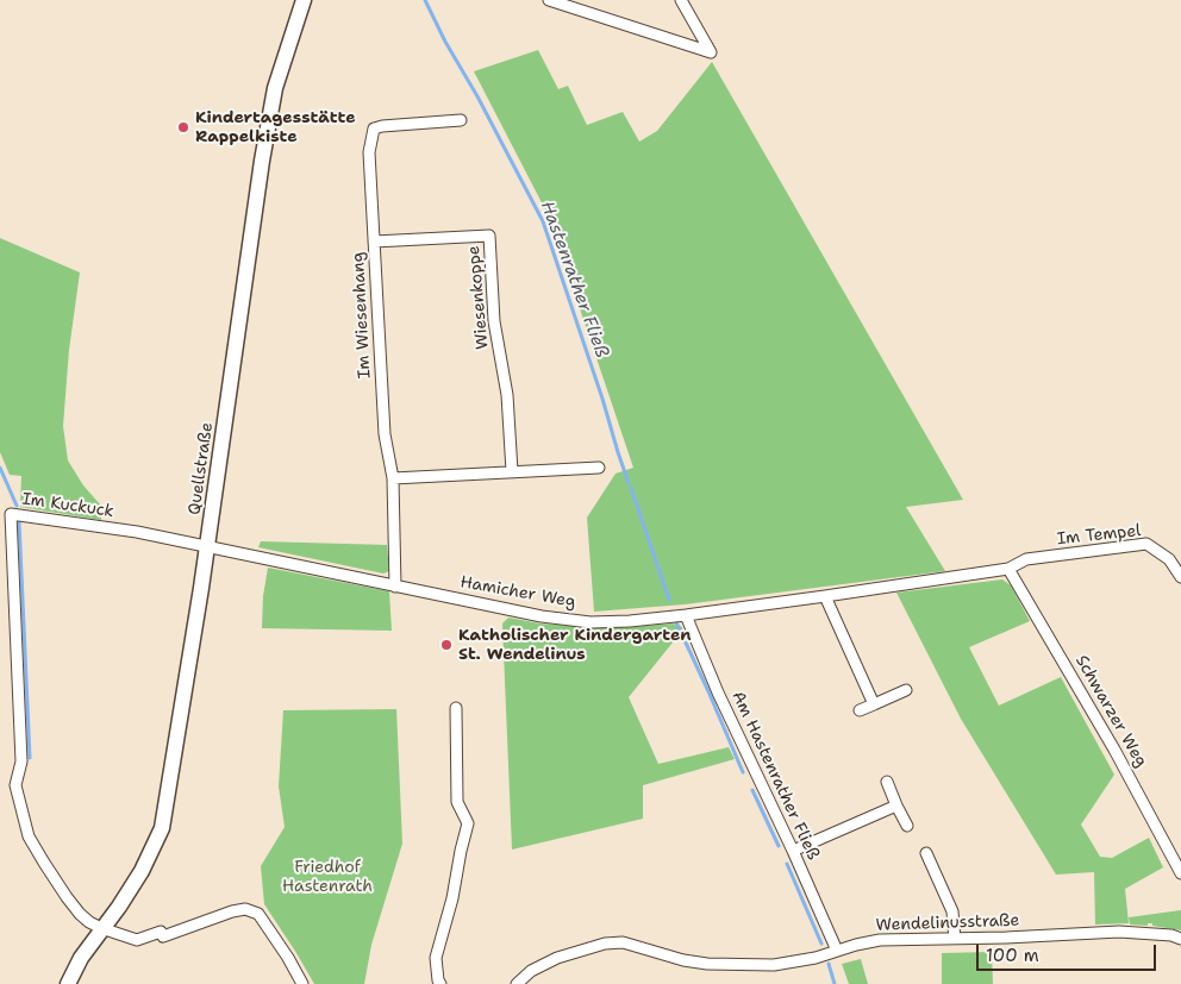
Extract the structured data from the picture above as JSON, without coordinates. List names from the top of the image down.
{
  "streets": {
    "main road": ["Quellstraße"],
    "street": [
      "Wiesenkoppe",
      "Im Wiesenhang",
      "Im Kuckuck",
      "Im Tempel",
      "Hamicher Weg",
      "Schwarzer Weg",
      "Am Hastenrather Fließ",
      "Wendelinusstraße"
    ]
  },
  "crossings": [
    ["Wiesenkoppe", "Im Wiesenhang"],
    ["Im Wiesenhang", "Hamicher Weg"],
    ["Quellstraße", "Im Kuckuck"],
    ["Quellstraße", "Hamicher Weg"],
    ["Im Kuckuck", "Hamicher Weg"],
    ["Im Tempel", "Hamicher Weg"],
    ["Im Tempel", "Schwarzer Weg"],
    ["Hamicher Weg", "Schwarzer Weg"],
    ["Hamicher Weg", "Am Hastenrather Fließ"],
    ["Am Hastenrather Fließ", "Wendelinusstraße"]
  ],
  "water": ["Hastenrather Fließ"],
  "parks": ["Friedhof Hastenrath"],
  "places": ["Kindertagesstätte Rappelkiste", "Katholischer Kindergarten St. Wendelinus"],
  "scale_bar": "100 m"
}
